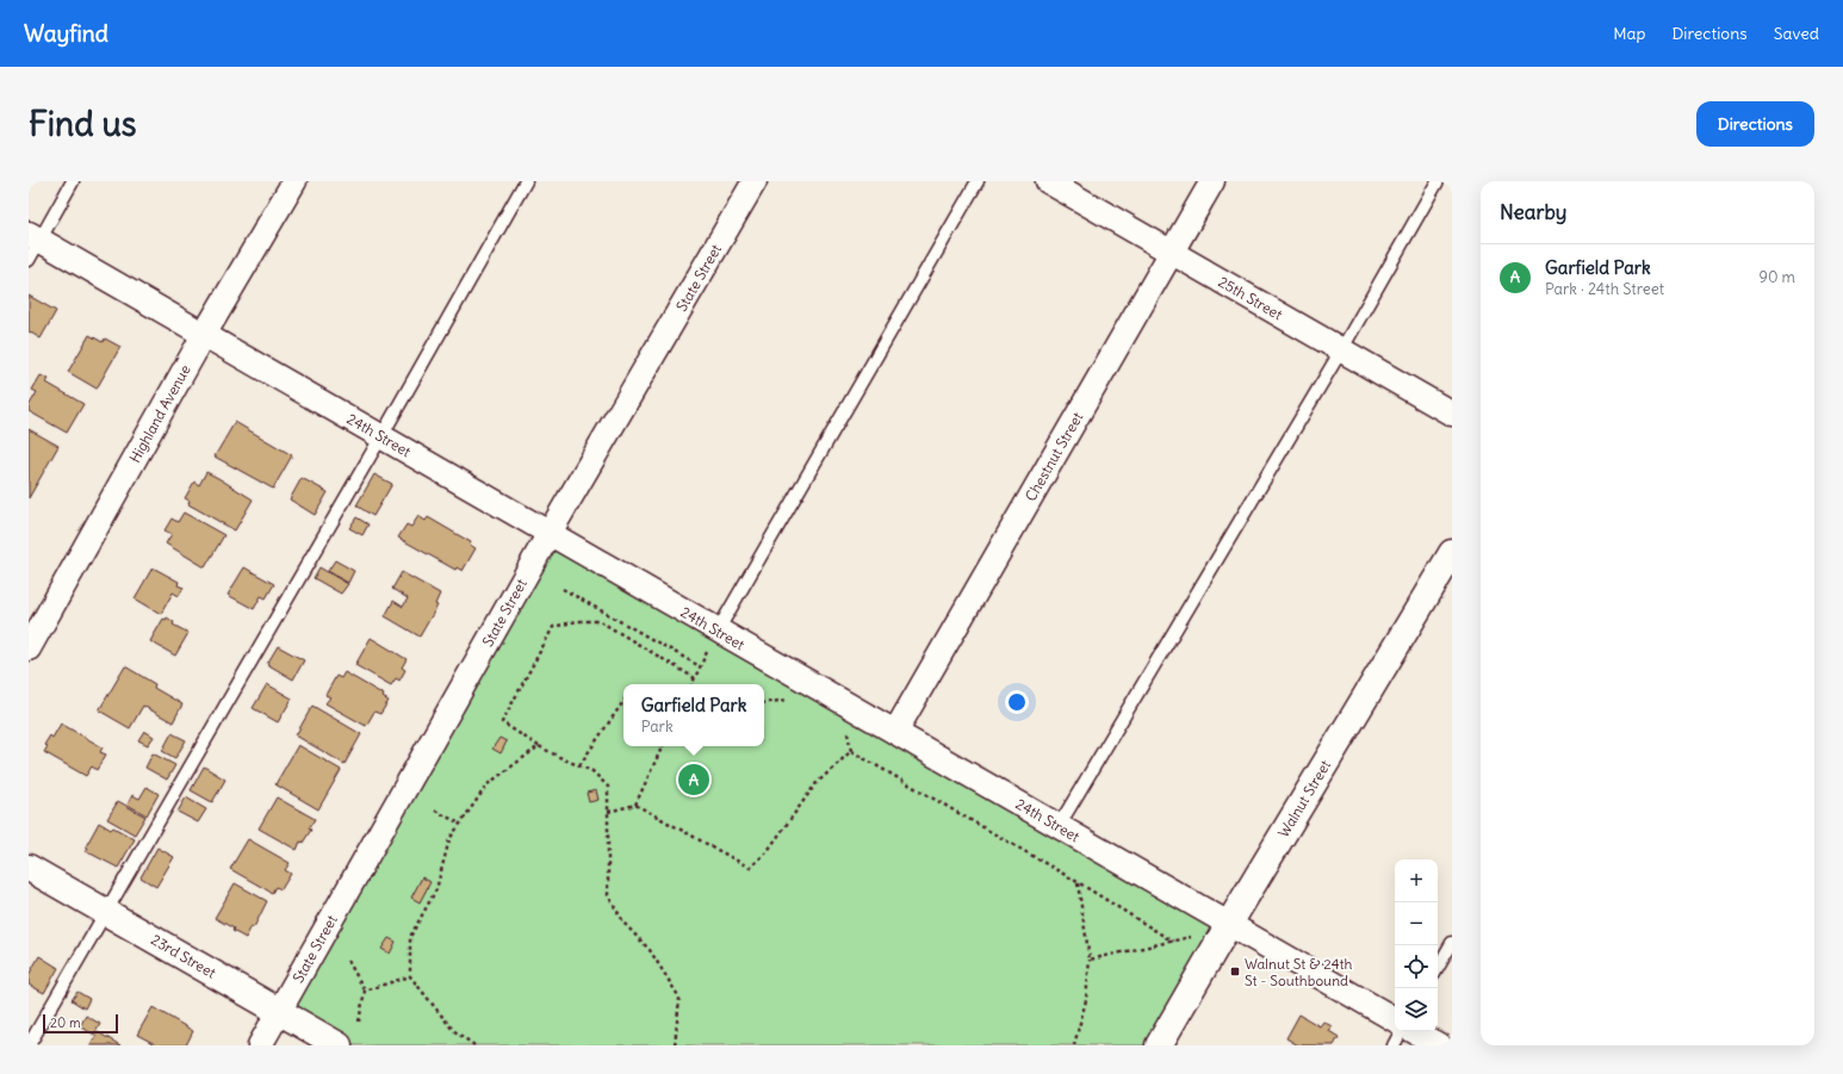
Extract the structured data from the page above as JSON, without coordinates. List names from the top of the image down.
{
  "streets": {
    "main road": ["Walnut Street", "23rd Street"],
    "street": [
      "State Street",
      "25th Street",
      "Highland Avenue",
      "24th Street",
      "Chestnut Street"
    ]
  },
  "crossings": [
    ["State Street", "24th Street"],
    ["State Street", "23rd Street"],
    ["25th Street", "Chestnut Street"],
    ["Highland Avenue", "24th Street"],
    ["24th Street", "Chestnut Street"],
    ["24th Street", "Walnut Street"]
  ],
  "places": {
    "transit": ["Walnut St & 24th St - Southbound"]
  },
  "scale_bar": "20 m",
  "page": {
    "header": "Wayfind",
    "nav": ["Map", "Directions", "Saved"],
    "buttons": "Directions",
    "title": "Find us",
    "heading": "Nearby",
    "list": [
      {
        "mark": "A",
        "name": "Garfield Park",
        "note": "Park · 24th Street",
        "value": "90 m"
      }
    ],
    "popup": ["Garfield Park", "Park"],
    "pins": "A",
    "map_buttons": ["+", "−"],
    "scale": "20 m"
  }
}
